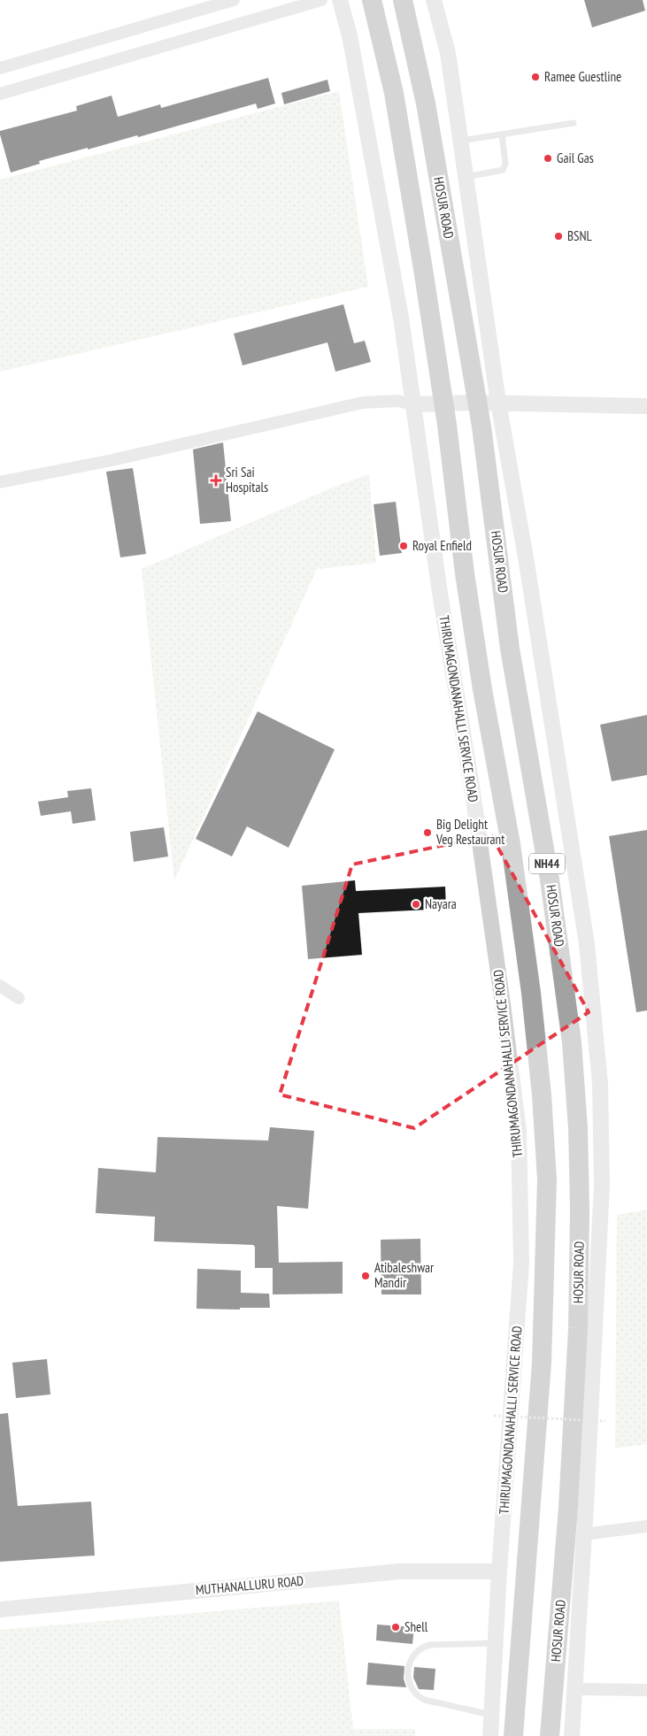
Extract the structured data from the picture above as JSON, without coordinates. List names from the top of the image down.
{
  "streets": {
    "highway": ["HOSUR ROAD", "NH44"],
    "street": ["THIRUMAGONDANAHALLI SERVICE ROAD", "MUTHANALLURU ROAD"]
  },
  "crossings": [
    ["THIRUMAGONDANAHALLI SERVICE ROAD", "MUTHANALLURU ROAD"]
  ],
  "places": {
    "other": [
      "Ramee Guestline",
      "Gail Gas",
      "BSNL",
      "Royal Enfield",
      "Big Delight Veg Restaurant",
      "Nayara",
      "Atibaleshwar Mandir",
      "Shell"
    ],
    "health": ["Sri Sai Hospitals"]
  }
}
